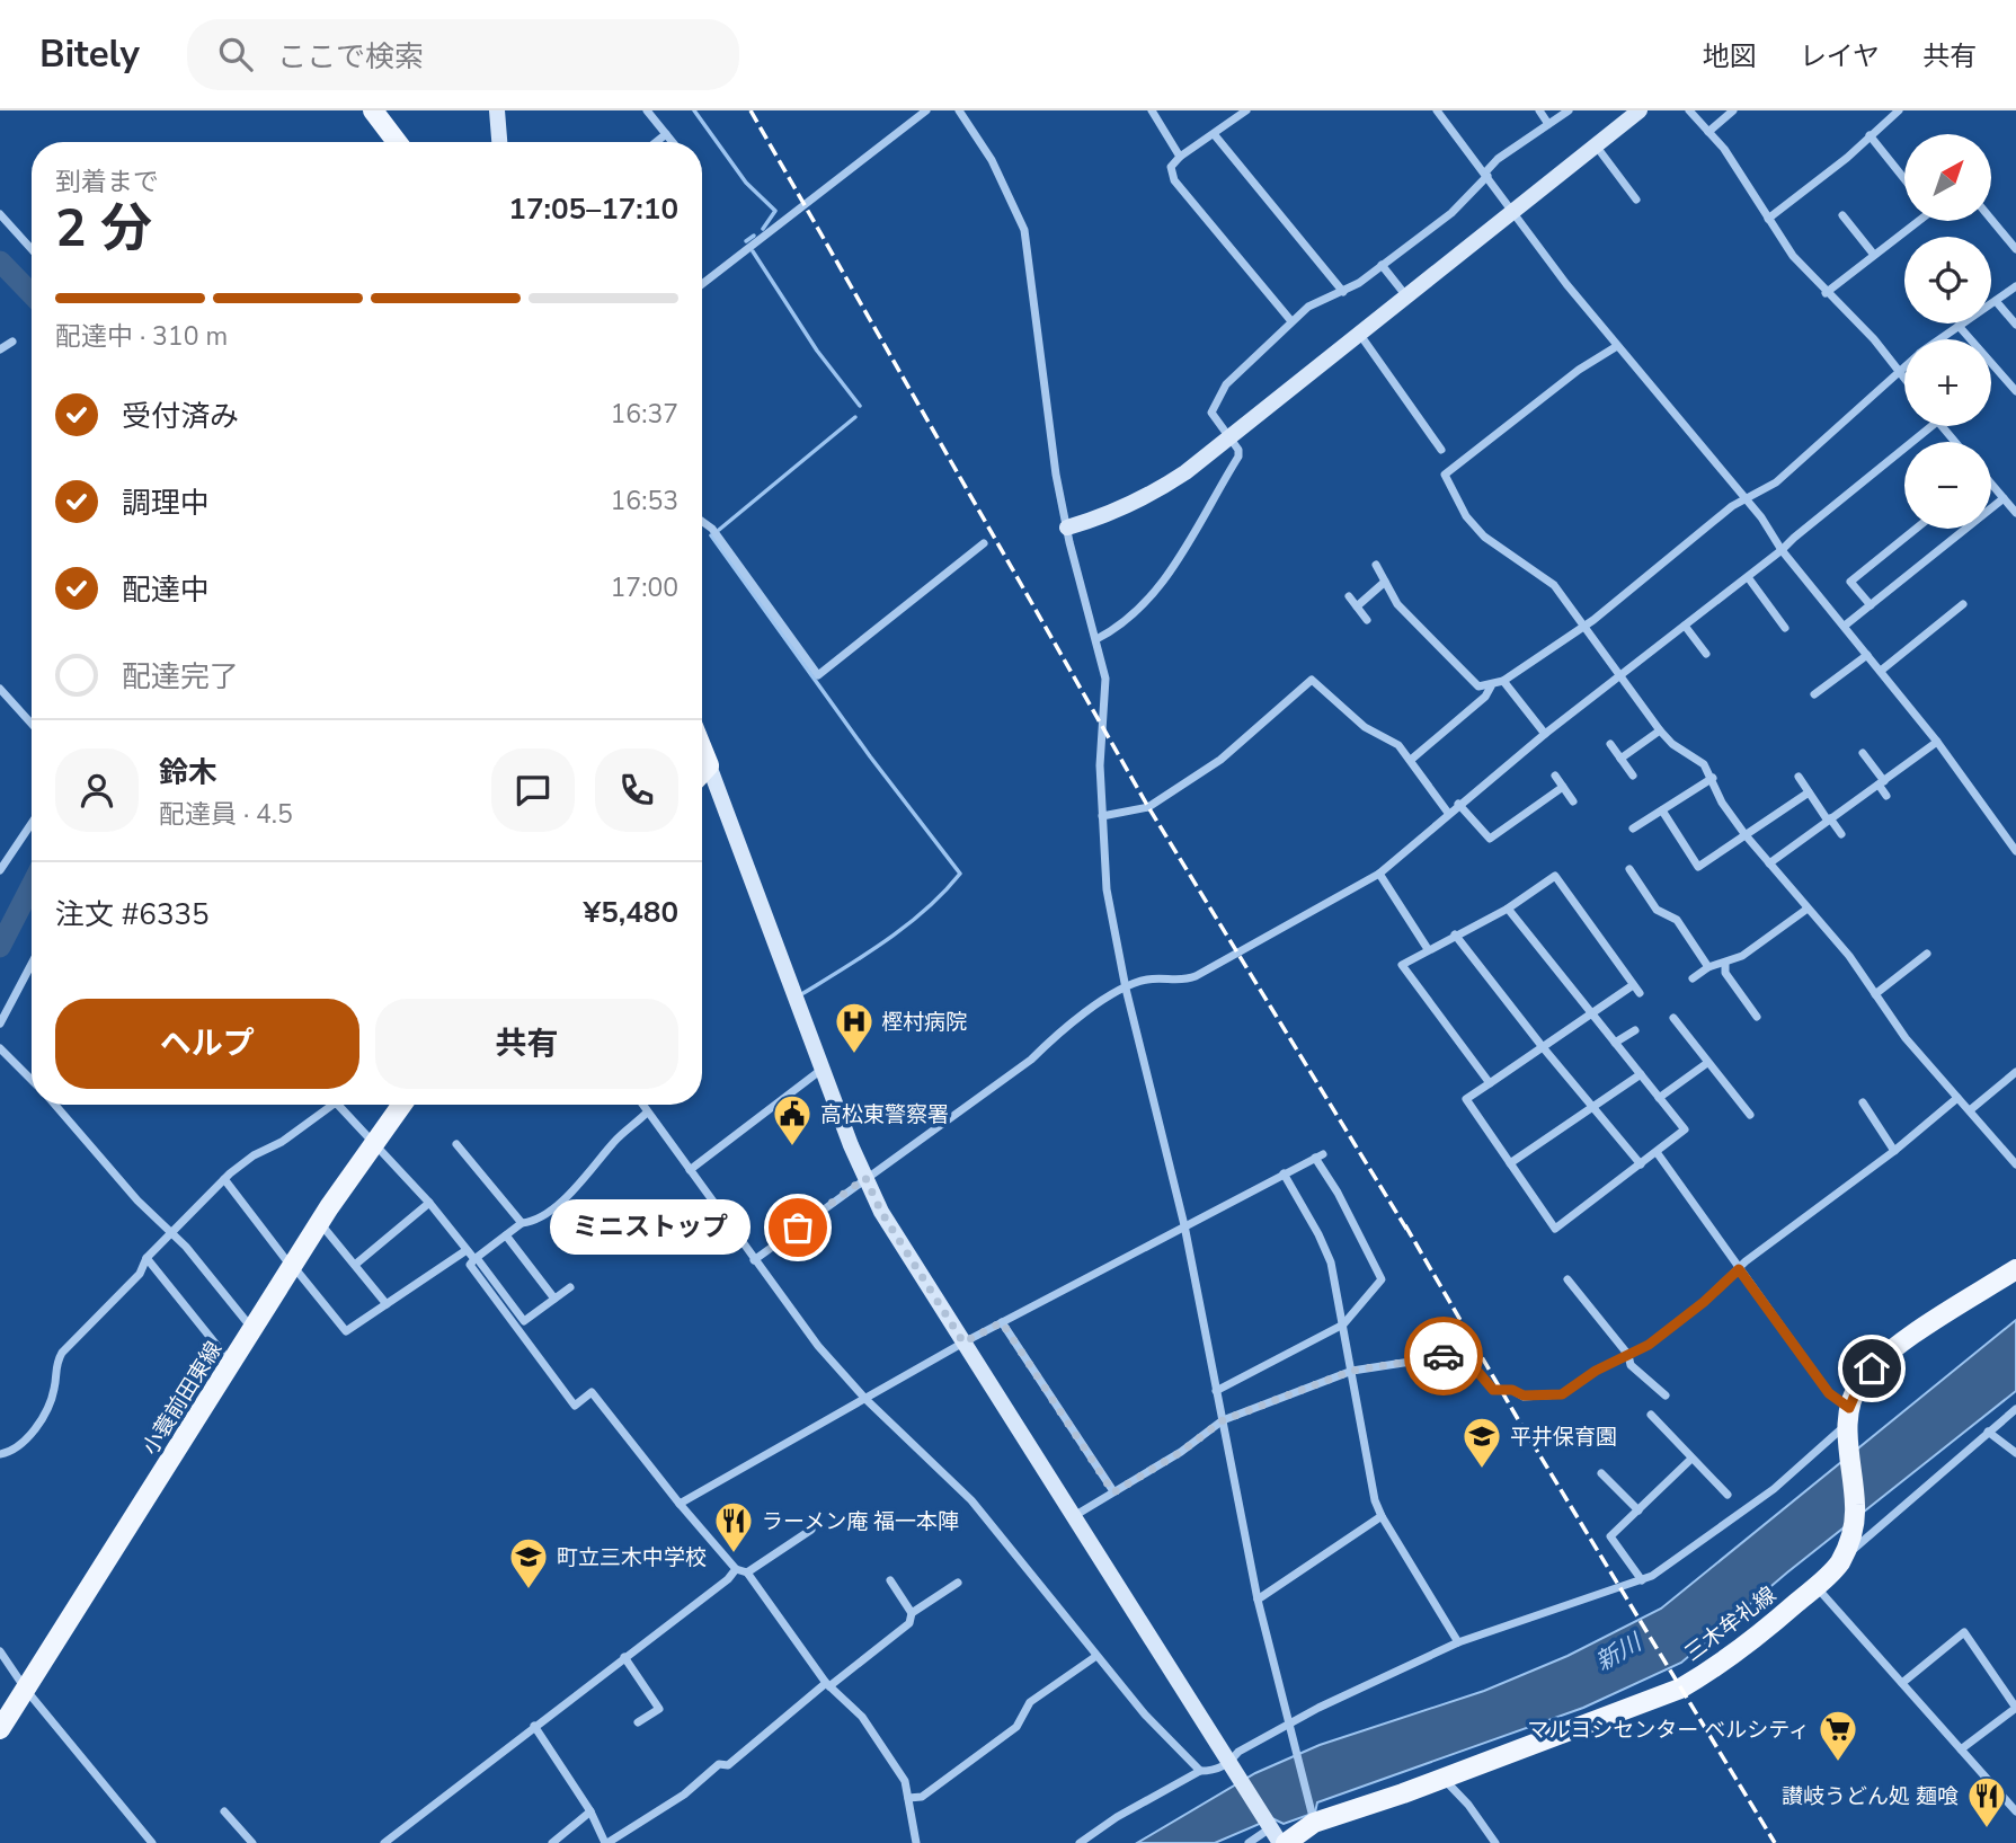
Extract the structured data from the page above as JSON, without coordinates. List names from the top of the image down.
{
  "streets": {
    "main road": ["小蓑前田東線", "三木牟礼線"]
  },
  "water": ["新川"],
  "places": {
    "hospital": ["樫村病院"],
    "public building": ["高松東警察署"],
    "other": ["ミニストップ"],
    "school or university": ["平井保育園", "町立三木中学校"],
    "restaurant": ["ラーメン庵 福一本陣", "讃岐うどん処 麺喰"],
    "supermarket": ["マルヨシセンター ベルシティ"]
  },
  "north": "top right",
  "page": {
    "header": "Bitely",
    "search": "ここで検索",
    "nav": ["地図", "レイヤ", "共有"],
    "map_buttons": ["+", "−"],
    "heading": ["2 分", "到着まで", "17:05–17:10"],
    "panel": [
      "鈴木",
      "配達員 · 4.5",
      "注文 #6335",
      "¥5,480"
    ],
    "bar": "配達中 · 310 m",
    "list": [
      ["受付済み", "16:37"],
      ["調理中", "16:53"],
      ["配達中", "17:00"],
      "配達完了"
    ],
    "buttons": ["ヘルプ", "共有"],
    "bubble": "ミニストップ"
  }
}
